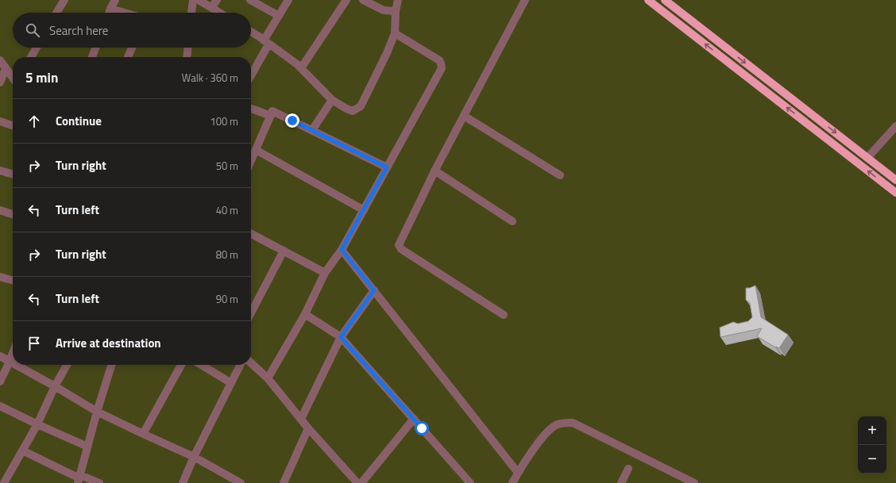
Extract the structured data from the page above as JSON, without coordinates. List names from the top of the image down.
{
  "page": {
    "search": "Search here",
    "heading": ["5 min", "Walk · 360 m"],
    "list": [
      ["Continue", "100 m"],
      ["Turn right", "50 m"],
      ["Turn left", "40 m"],
      ["Turn right", "80 m"],
      ["Turn left", "90 m"],
      "Arrive at destination"
    ],
    "map_buttons": ["+", "−"]
  }
}
